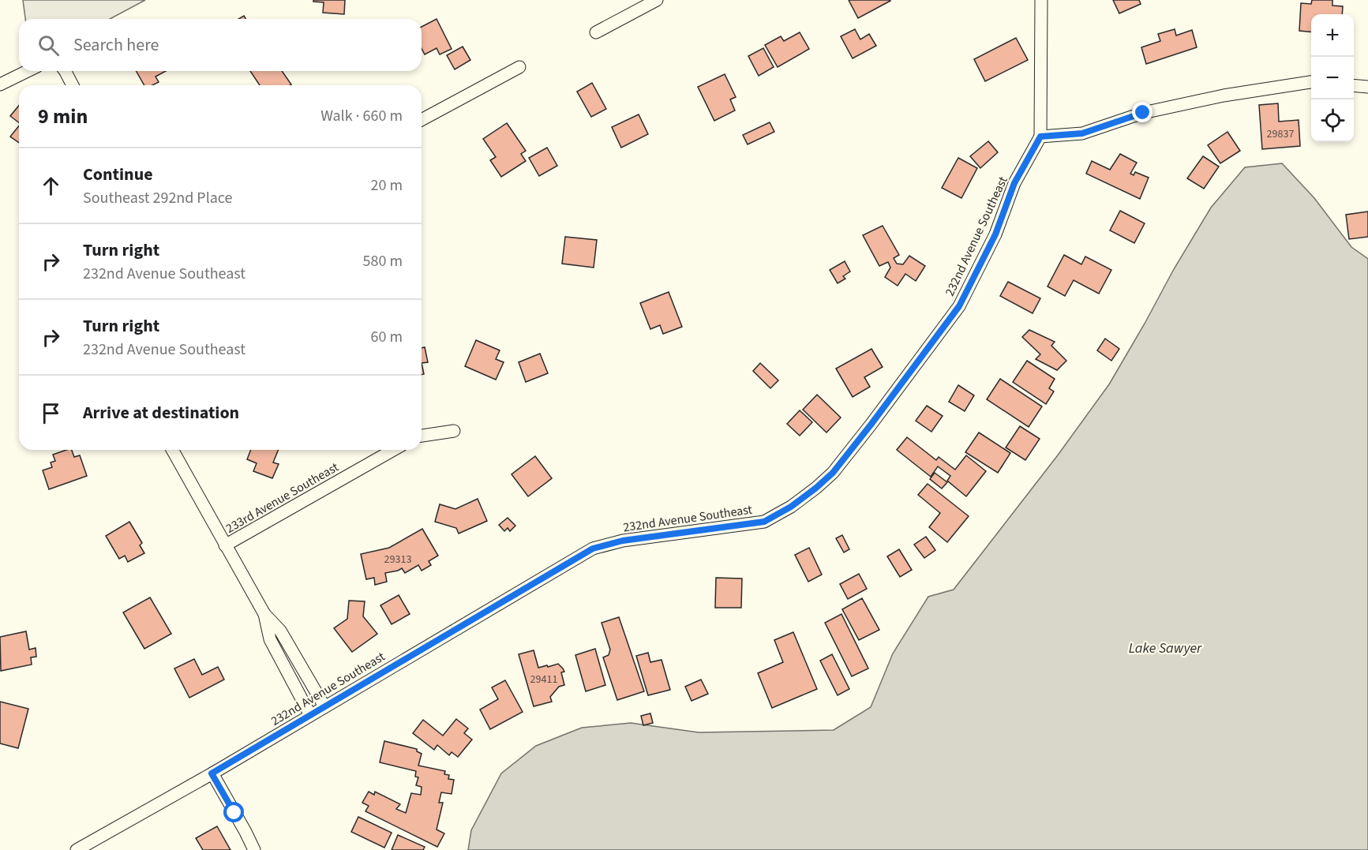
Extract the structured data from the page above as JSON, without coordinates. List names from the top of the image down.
{
  "streets": {
    "street": ["232nd Avenue Southeast", "233rd Avenue Southeast"]
  },
  "water": ["Lake Sawyer"],
  "house_numbers": ["29837", "29313", "29411"],
  "page": {
    "map_buttons": ["+", "−"],
    "search": "Search here",
    "heading": ["9 min", "Walk · 660 m"],
    "list": [
      ["Continue", "Southeast 292nd Place", "20 m"],
      ["Turn right", "232nd Avenue Southeast", "580 m"],
      ["Turn right", "232nd Avenue Southeast", "60 m"],
      "Arrive at destination"
    ]
  }
}
